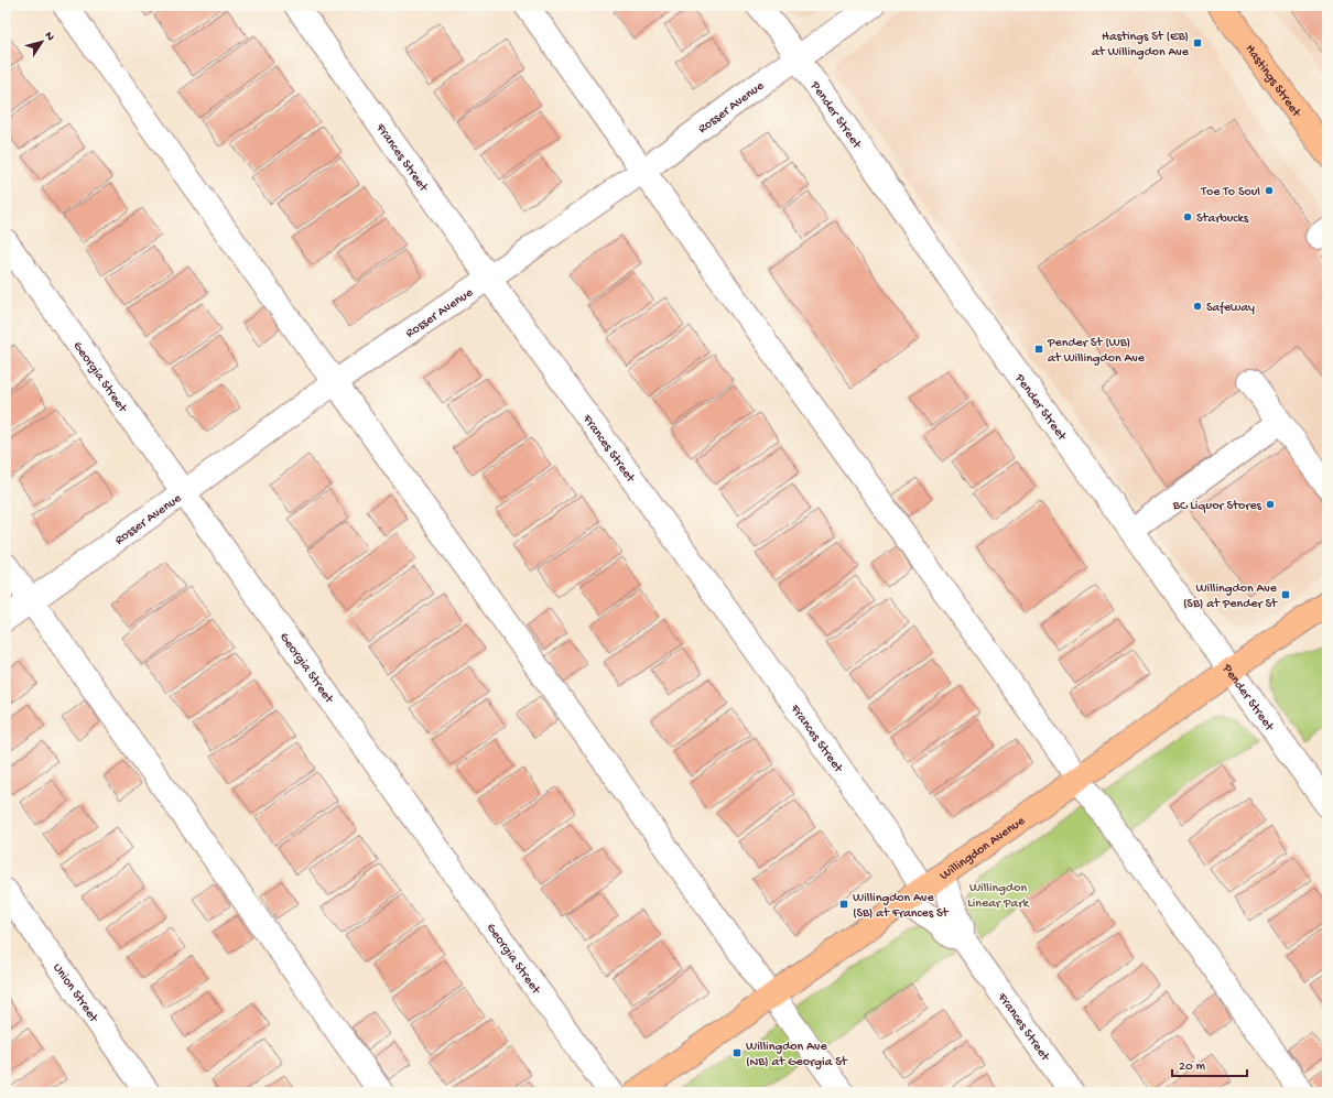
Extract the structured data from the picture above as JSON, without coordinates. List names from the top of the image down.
{
  "streets": {
    "main road": ["Hastings Street", "Willingdon Avenue"],
    "street": [
      "Rosser Avenue",
      "Pender Street",
      "Frances Street",
      "Georgia Street",
      "Union Street"
    ]
  },
  "crossings": [
    ["Rosser Avenue", "Pender Street"],
    ["Rosser Avenue", "Frances Street"],
    ["Rosser Avenue", "Georgia Street"],
    ["Pender Street", "Willingdon Avenue"],
    ["Frances Street", "Willingdon Avenue"]
  ],
  "parks": ["Willingdon Linear Park"],
  "places": {
    "transit": [
      "Hastings St (EB) at Willingdon Ave",
      "Pender St (WB) at Willingdon Ave",
      "Willingdon Ave (SB) at Pender St",
      "Willingdon Ave (SB) at Frances St",
      "Willingdon Ave (NB) at Georgia St"
    ],
    "other": [
      "Toe To Soul",
      "Starbucks",
      "Safeway",
      "BC Liquor Stores"
    ]
  },
  "scale_bar": "20 m",
  "north": "top right"
}
